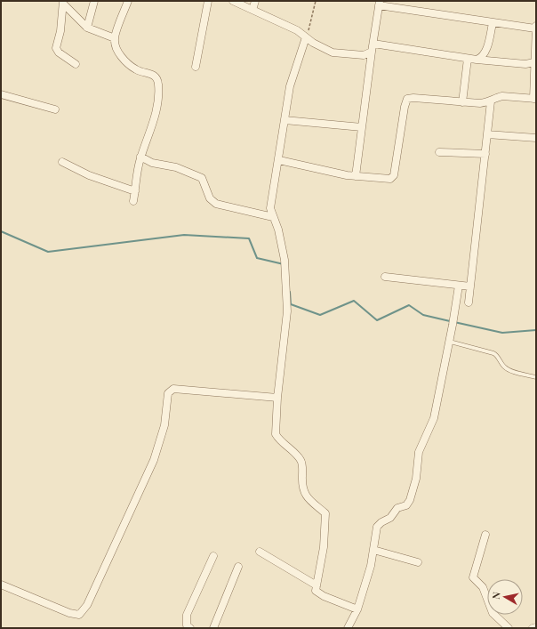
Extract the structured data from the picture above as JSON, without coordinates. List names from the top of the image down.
{
  "north": "left"
}
